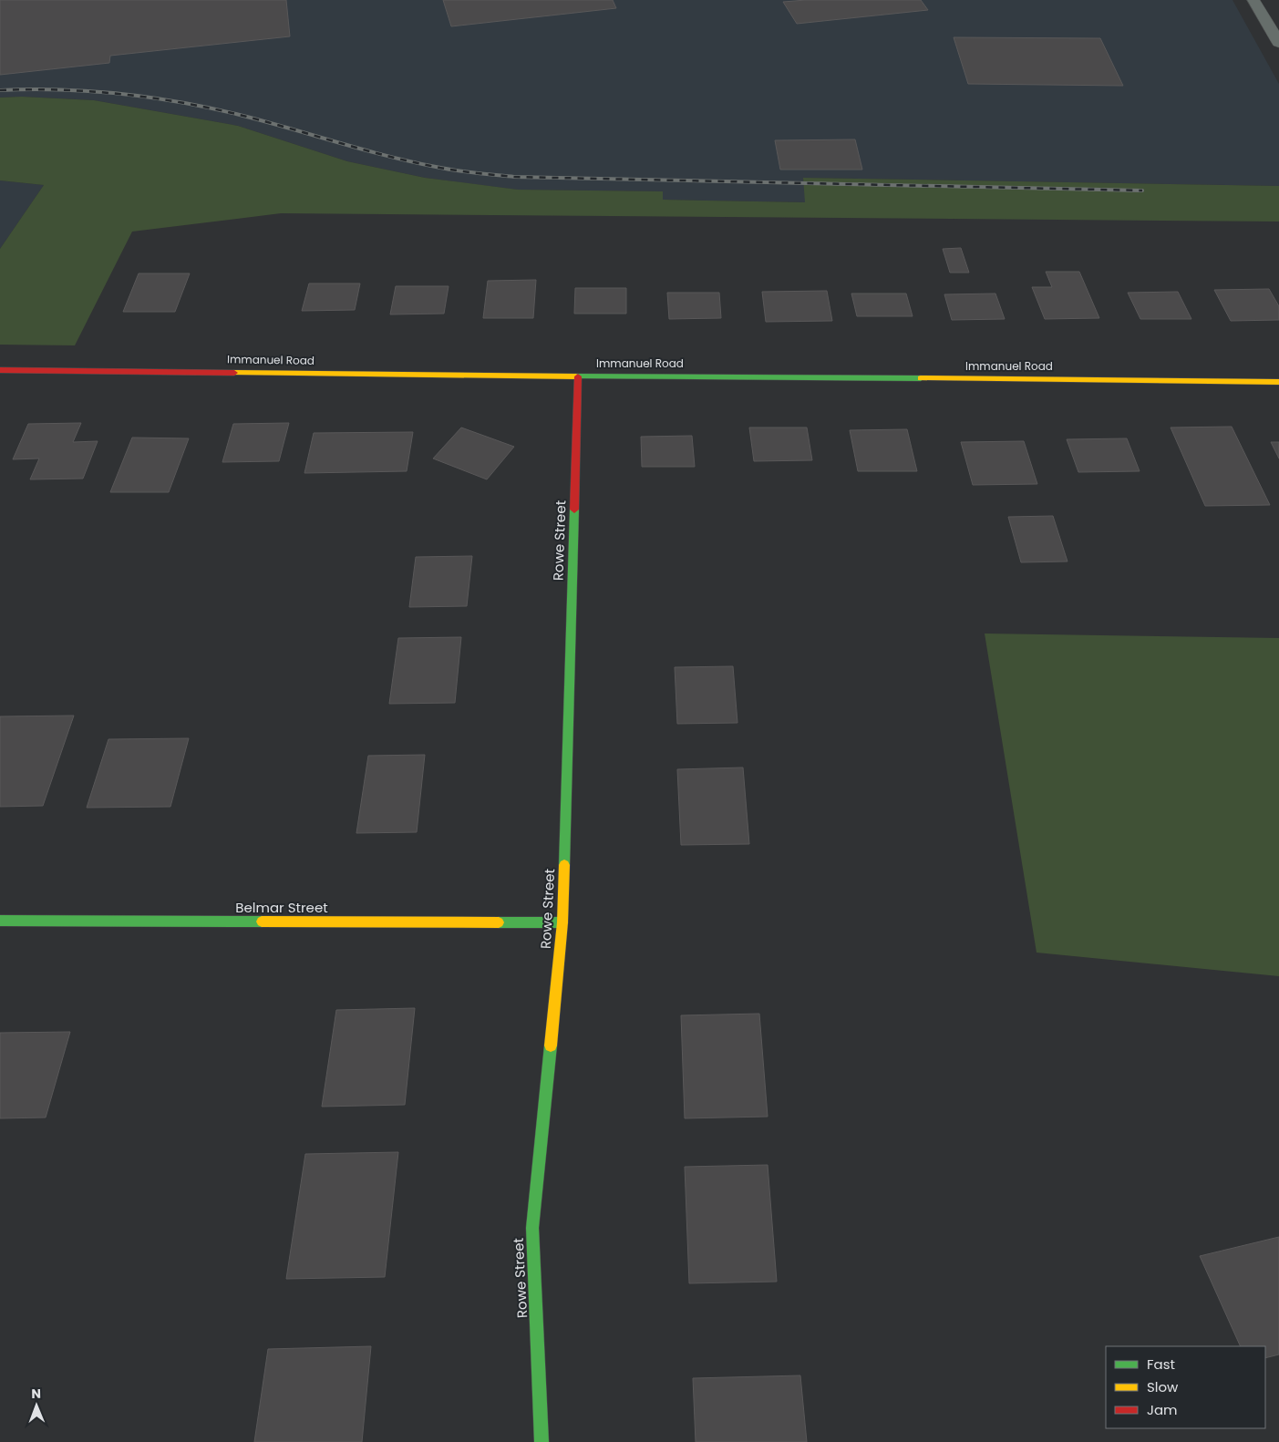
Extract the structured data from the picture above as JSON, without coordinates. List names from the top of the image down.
{
  "streets": {
    "street": ["Immanuel Road", "Rowe Street", "Belmar Street"]
  },
  "crossings": [
    ["Immanuel Road", "Rowe Street"],
    ["Rowe Street", "Belmar Street"]
  ],
  "legend": ["Fast", "Slow", "Jam"],
  "north": "top"
}
